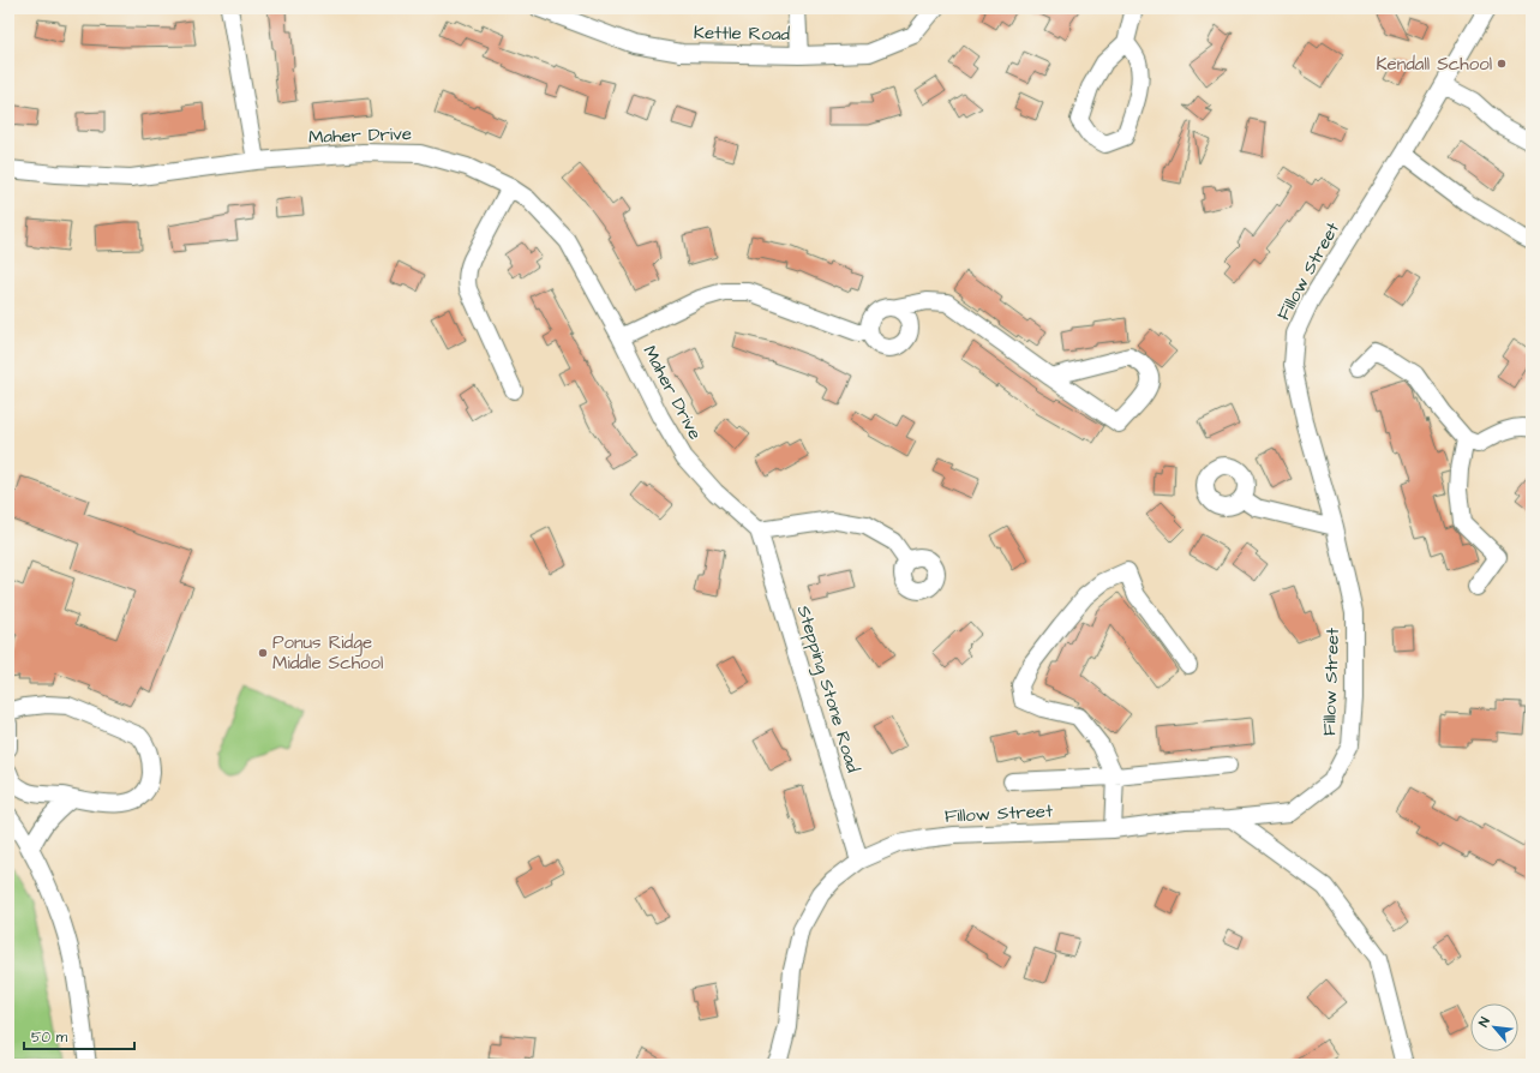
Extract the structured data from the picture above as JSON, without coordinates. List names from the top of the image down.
{
  "streets": {
    "street": [
      "Kettle Road",
      "Maher Drive",
      "Fillow Street",
      "Stepping Stone Road"
    ]
  },
  "crossings": [
    ["Maher Drive", "Stepping Stone Road"],
    ["Fillow Street", "Stepping Stone Road"]
  ],
  "places": ["Kendall School", "Ponus Ridge Middle School"],
  "scale_bar": "50 m",
  "north": "top left"
}
